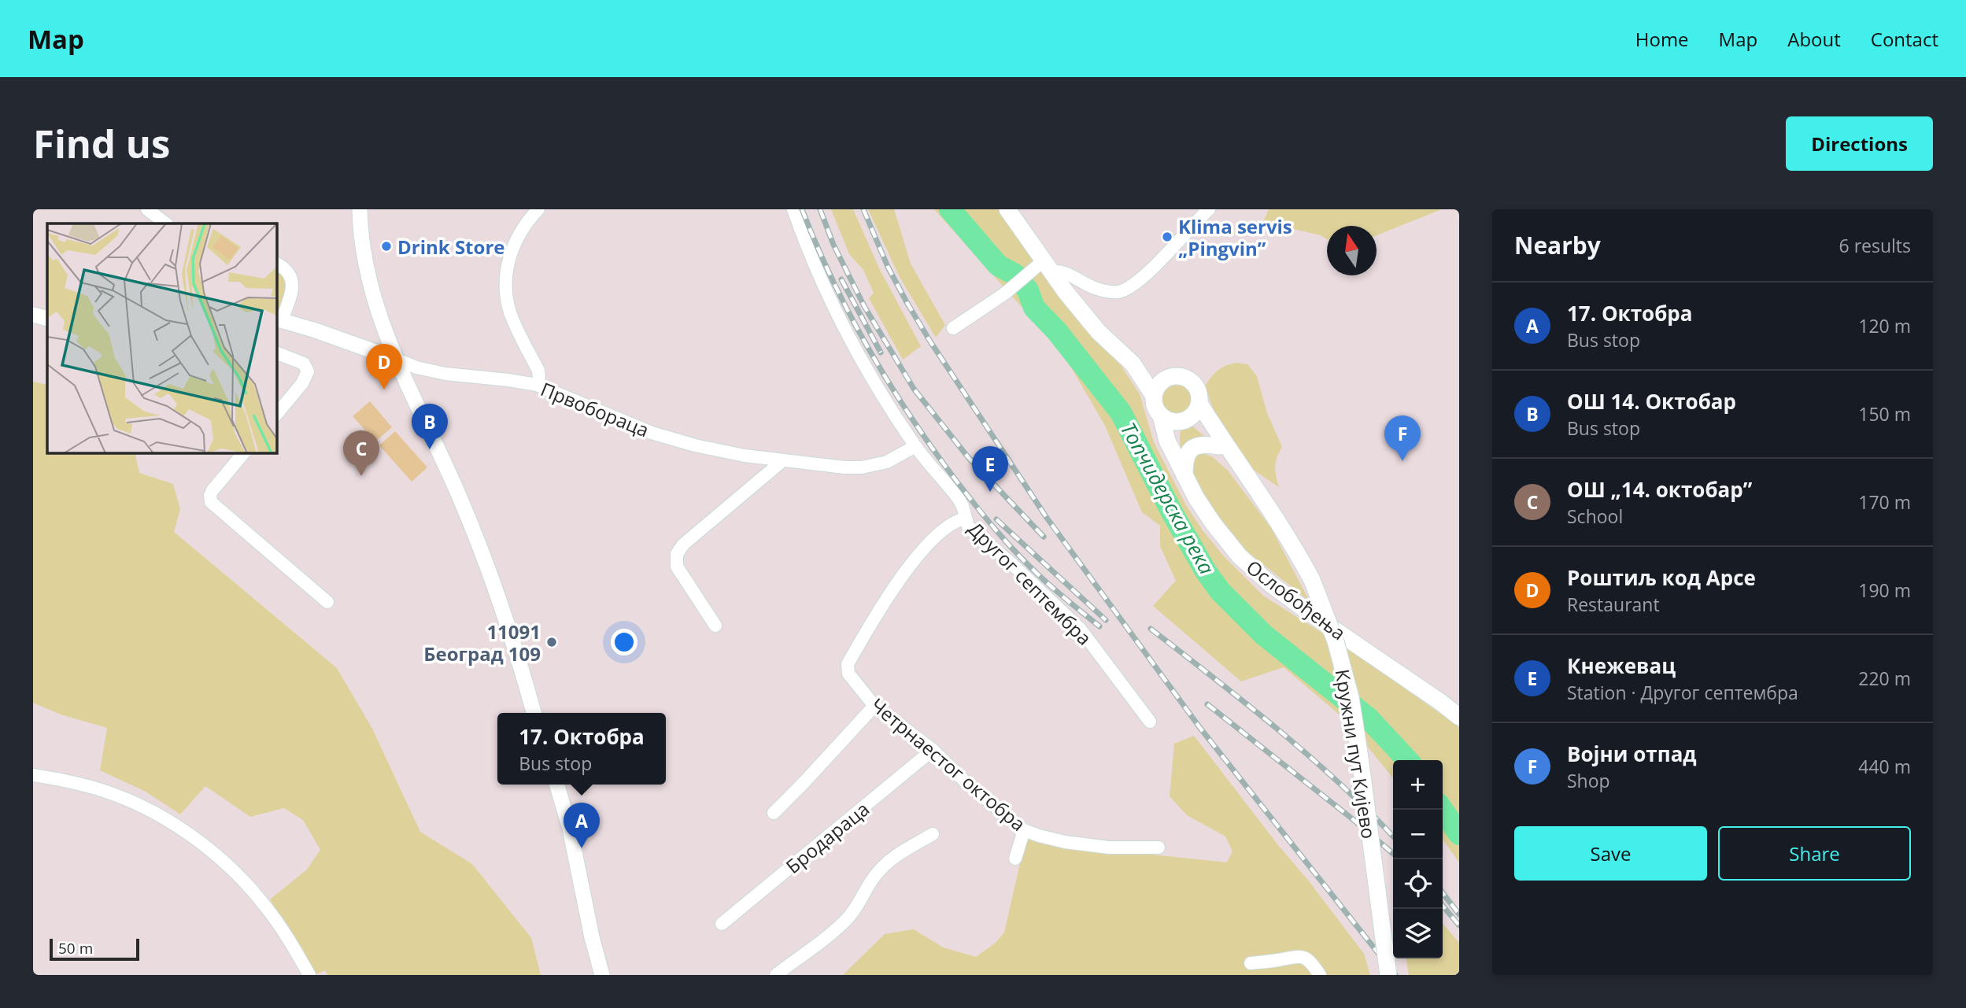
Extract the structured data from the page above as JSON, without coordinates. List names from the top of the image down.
{
  "streets": {
    "main road": ["Ослобођења", "Кружни пут Кијево"],
    "street": [
      "Првобораца",
      "Другог септембра",
      "Четрнаестог октобра",
      "Бродараца"
    ]
  },
  "crossings": [
    ["Првобораца", "Другог септембра"],
    ["Другог септембра", "Четрнаестог октобра"],
    ["Ослобођења", "Кружни пут Кијево"],
    ["Четрнаестог октобра", "Бродараца"]
  ],
  "water": ["Топчидерска река"],
  "places": ["Klima servis „Pingvin”", "Drink Store", "11091 Београд 109"],
  "scale_bar": "50 m",
  "north": "top",
  "page": {
    "header": "Map",
    "nav": [
      "Home",
      "Map",
      "About",
      "Contact"
    ],
    "buttons": [
      "Directions",
      ["Save", "Share"]
    ],
    "title": "Find us",
    "heading": ["Nearby", "6 results"],
    "list": [
      {
        "mark": "A",
        "name": "17. Октобра",
        "note": "Bus stop",
        "value": "120 m"
      },
      {
        "mark": "B",
        "name": "ОШ 14. Октобар",
        "note": "Bus stop",
        "value": "150 m"
      },
      {
        "mark": "C",
        "name": "ОШ „14. октобар”",
        "note": "School",
        "value": "170 m"
      },
      {
        "mark": "D",
        "name": "Роштиљ код Арсе",
        "note": "Restaurant",
        "value": "190 m"
      },
      {
        "mark": "E",
        "name": "Кнежевац",
        "note": "Station · Другог септембра",
        "value": "220 m"
      },
      {
        "mark": "F",
        "name": "Војни отпад",
        "note": "Shop",
        "value": "440 m"
      }
    ],
    "pins": [
      "D",
      "B",
      "F",
      "C",
      "E",
      "A"
    ],
    "popup": ["17. Октобра", "Bus stop"],
    "map_buttons": ["+", "−"],
    "scale": "50 m"
  }
}
